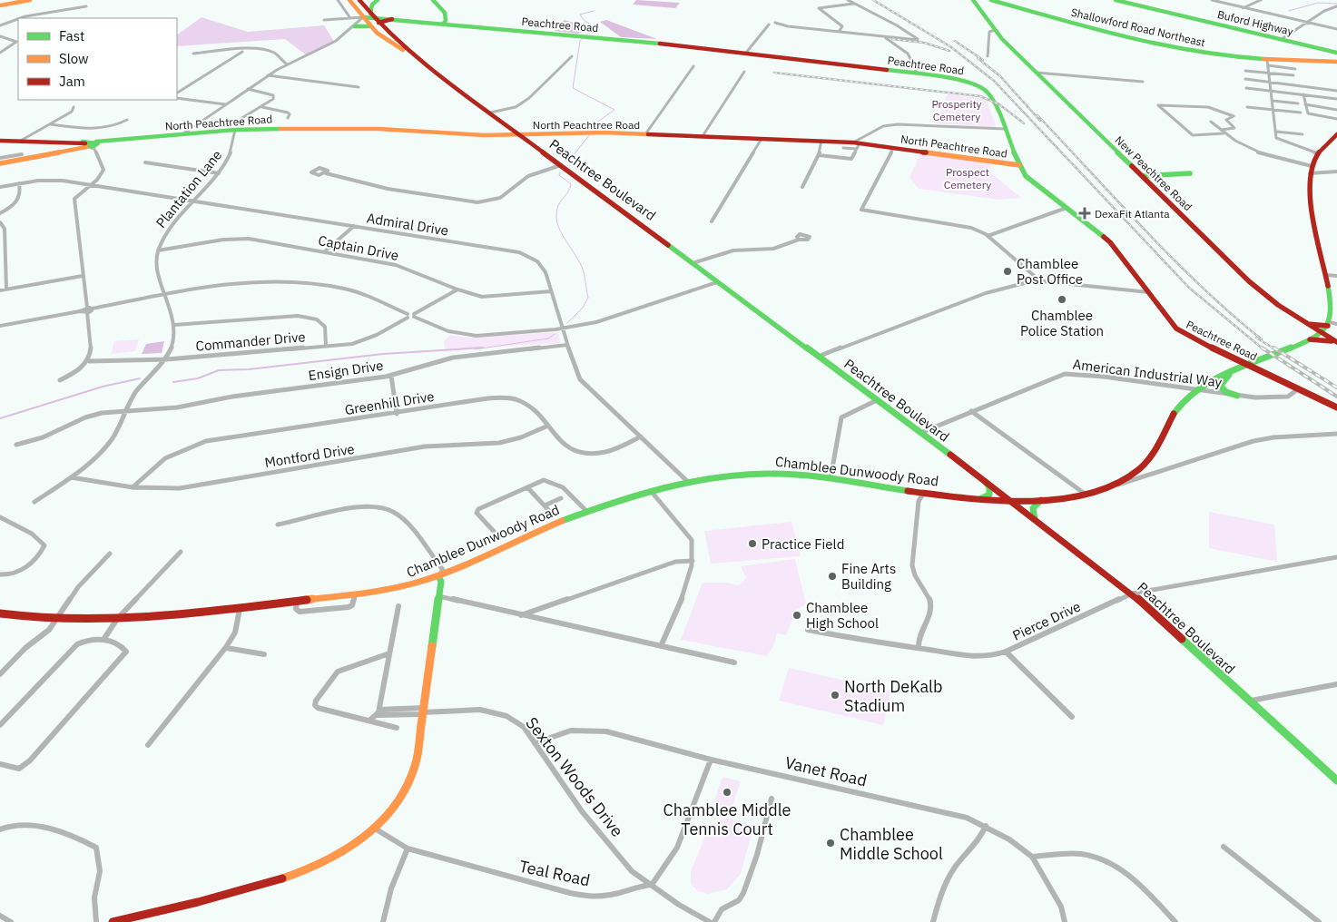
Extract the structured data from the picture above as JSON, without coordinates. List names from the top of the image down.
{
  "streets": {
    "main road": [
      "Buford Highway",
      "Peachtree Road",
      "Shallowford Road Northeast",
      "North Peachtree Road",
      "New Peachtree Road",
      "Peachtree Boulevard",
      "Chamblee Dunwoody Road"
    ],
    "street": [
      "Plantation Lane",
      "Admiral Drive",
      "Captain Drive",
      "Commander Drive",
      "Ensign Drive",
      "American Industrial Way",
      "Greenhill Drive",
      "Montford Drive",
      "Pierce Drive",
      "Vanet Road",
      "Sexton Woods Drive",
      "Teal Road"
    ]
  },
  "crossings": [
    ["Peachtree Road", "North Peachtree Road"],
    ["Peachtree Road", "Peachtree Boulevard"],
    ["Peachtree Road", "American Industrial Way"],
    ["North Peachtree Road", "Peachtree Boulevard"],
    ["North Peachtree Road", "Plantation Lane"],
    ["New Peachtree Road", "Chamblee Dunwoody Road"],
    ["Peachtree Boulevard", "American Industrial Way"],
    ["Peachtree Boulevard", "Chamblee Dunwoody Road"],
    ["Peachtree Boulevard", "Pierce Drive"],
    ["Plantation Lane", "Admiral Drive"],
    ["Plantation Lane", "Captain Drive"],
    ["Admiral Drive", "Captain Drive"],
    ["Admiral Drive", "Ensign Drive"],
    ["Admiral Drive", "Greenhill Drive"],
    ["Admiral Drive", "Chamblee Dunwoody Road"],
    ["American Industrial Way", "Chamblee Dunwoody Road"],
    ["Greenhill Drive", "Montford Drive"],
    ["Vanet Road", "Sexton Woods Drive"],
    ["Sexton Woods Drive", "Teal Road"]
  ],
  "parks": ["Prosperity Cemetery", "Prospect Cemetery"],
  "places": {
    "health": ["DexaFit Atlanta"],
    "other": [
      "Chamblee Post Office",
      "Chamblee Police Station",
      "Practice Field",
      "Fine Arts Building",
      "Chamblee High School",
      "North DeKalb Stadium",
      "Chamblee Middle Tennis Court",
      "Chamblee Middle School"
    ]
  },
  "legend": ["Fast", "Slow", "Jam"]
}
